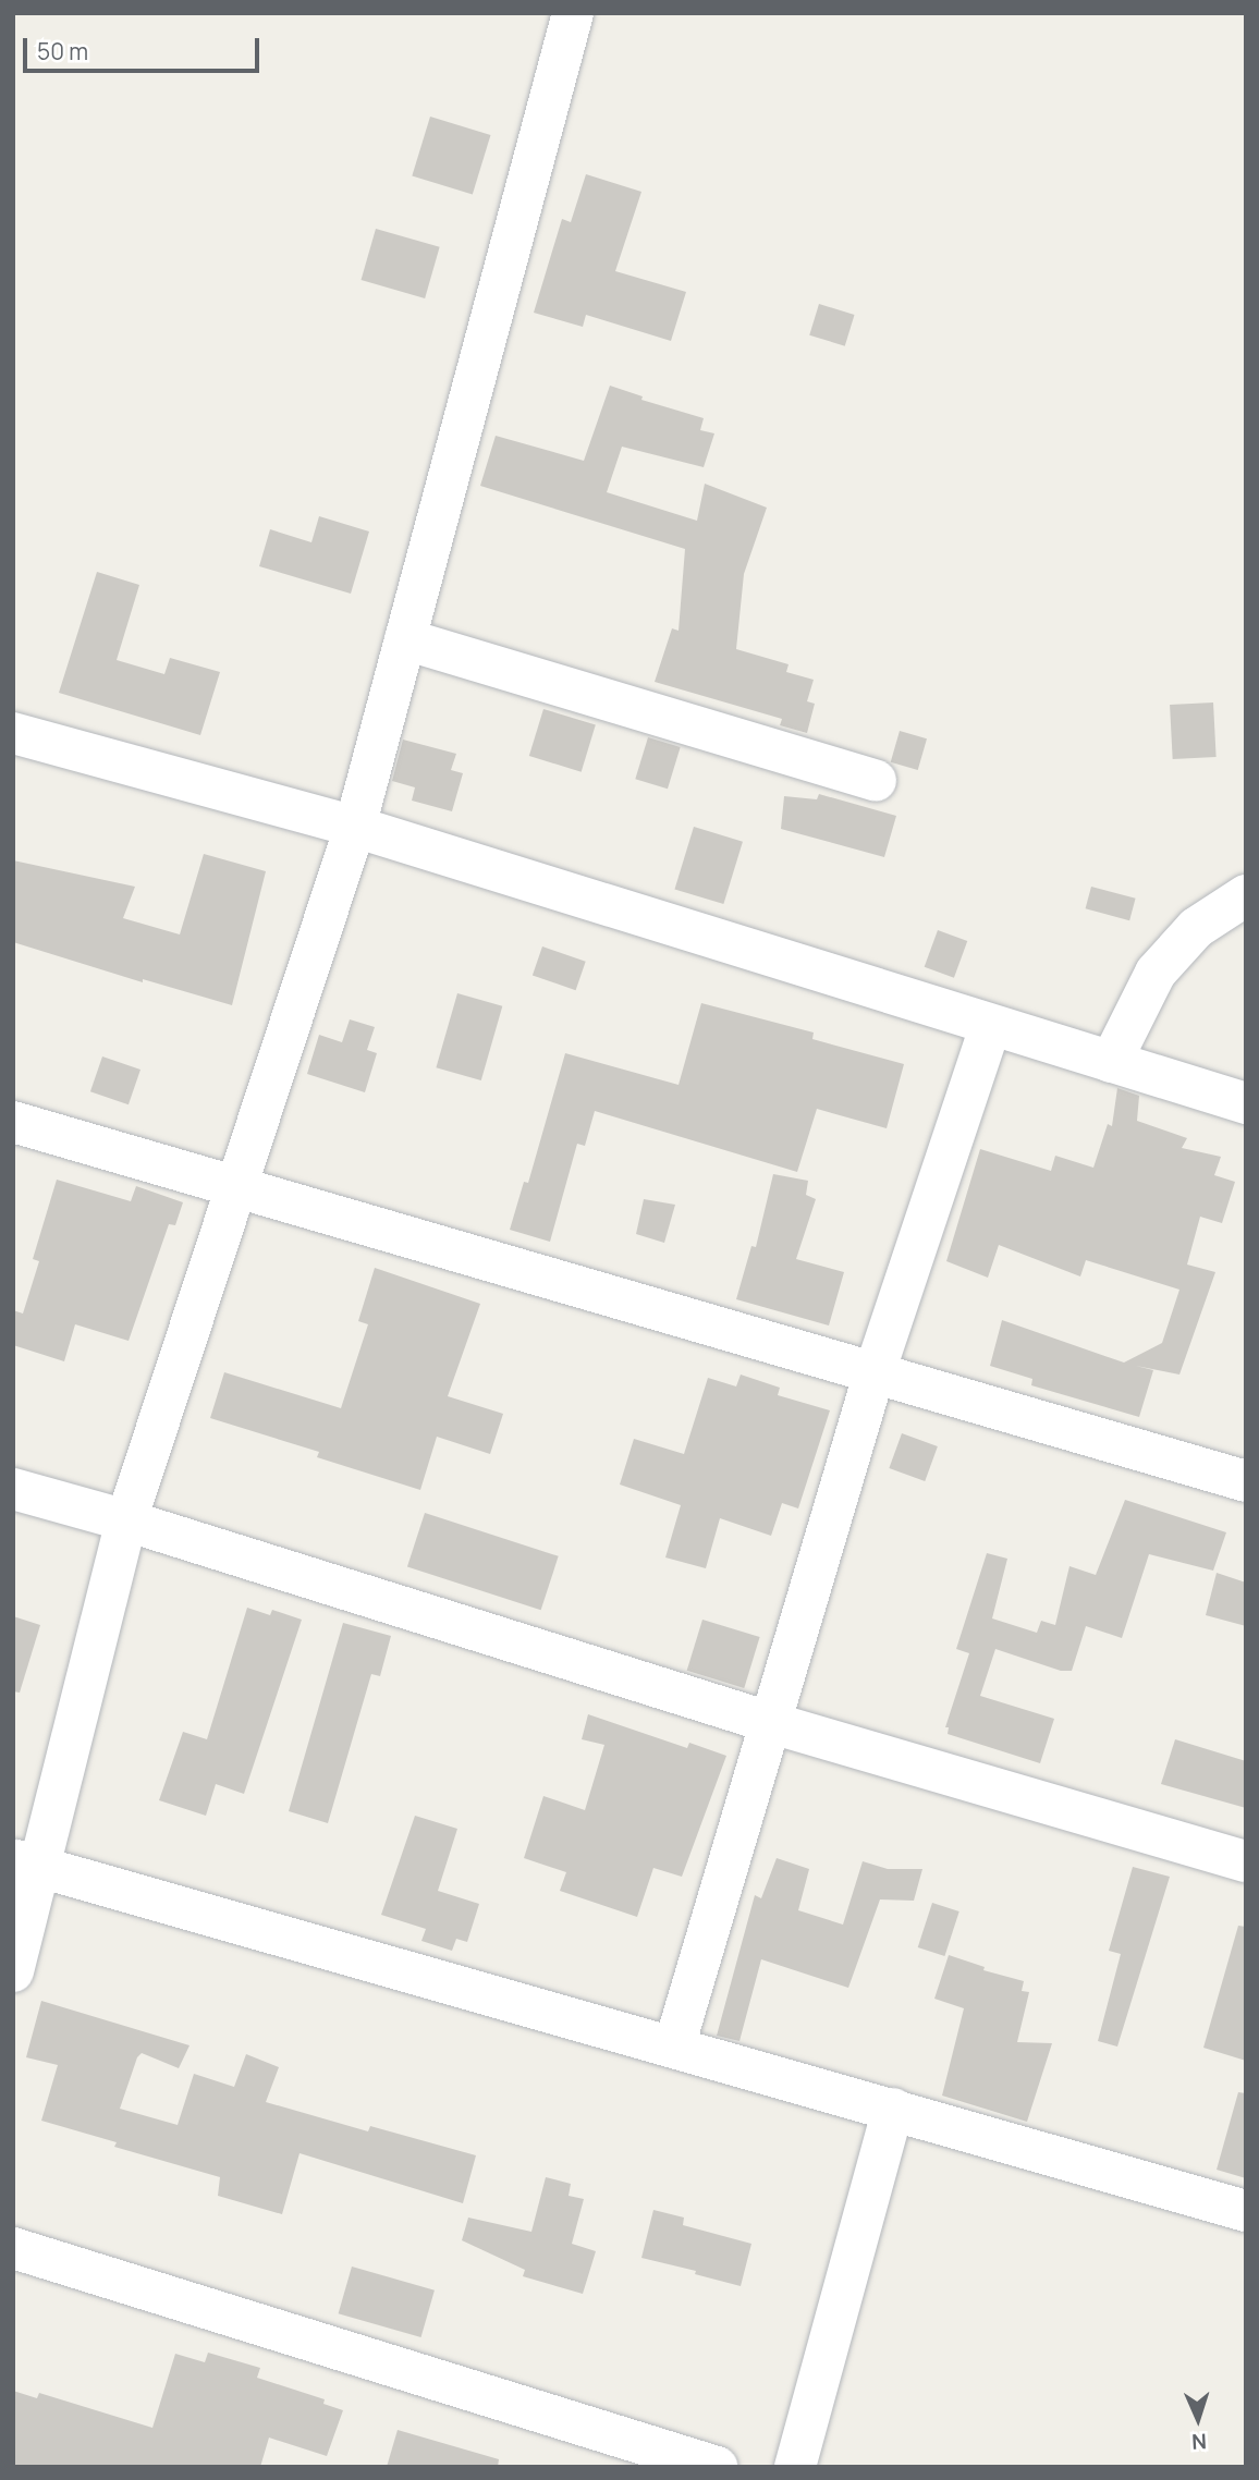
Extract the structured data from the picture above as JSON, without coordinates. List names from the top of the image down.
{
  "scale_bar": "50 m",
  "north": "bottom"
}
